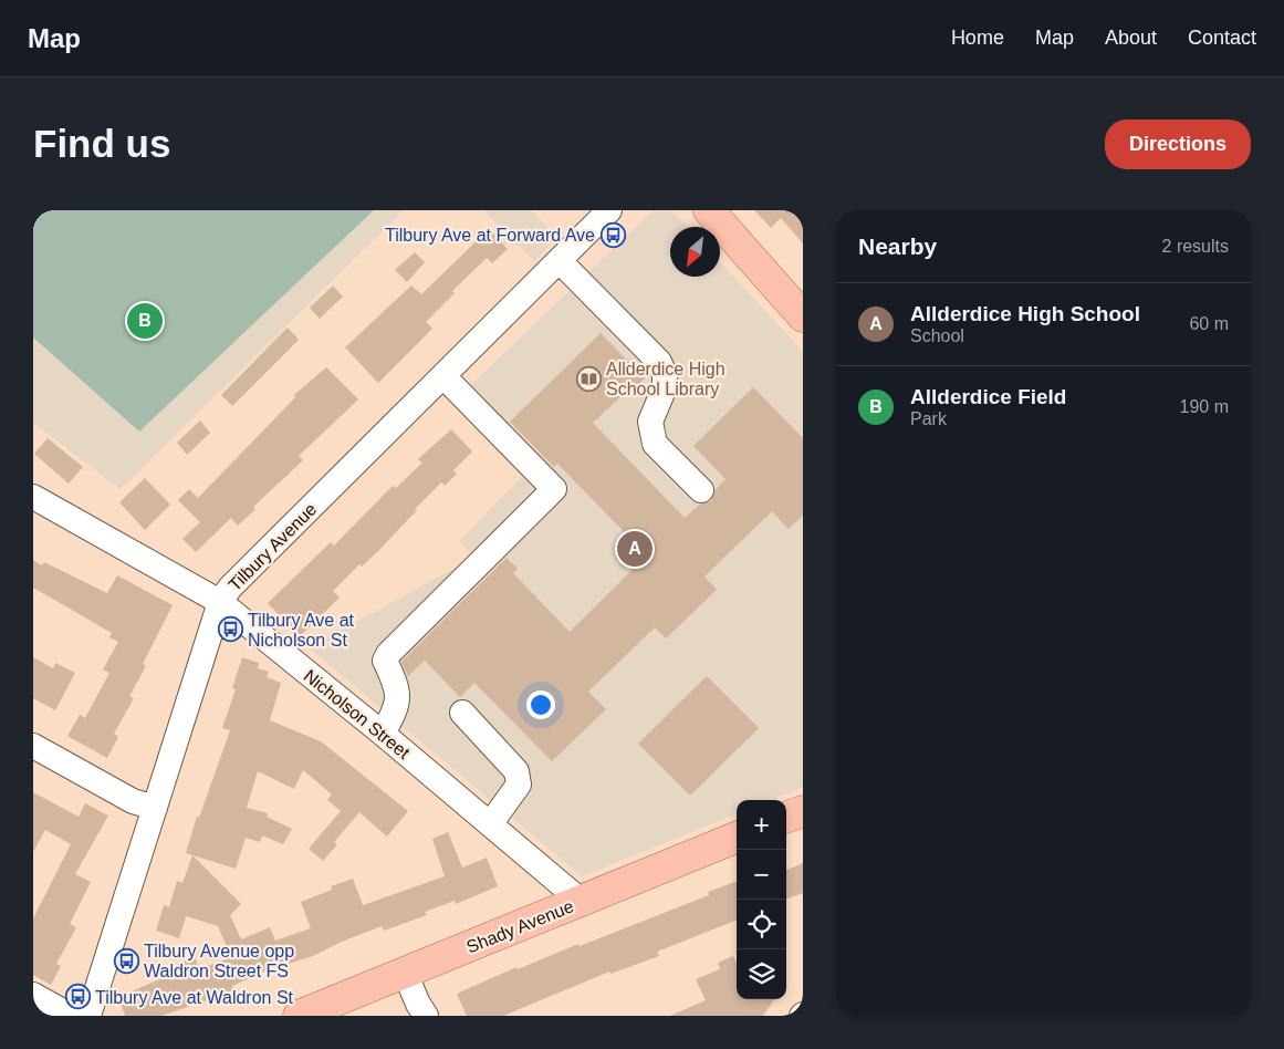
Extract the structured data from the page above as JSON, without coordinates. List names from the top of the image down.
{
  "streets": {
    "main road": ["Shady Avenue"],
    "street": ["Tilbury Avenue", "Nicholson Street"]
  },
  "crossings": [
    ["Tilbury Avenue", "Nicholson Street"],
    ["Nicholson Street", "Shady Avenue"]
  ],
  "places": {
    "bus stop": [
      "Tilbury Ave at Forward Ave",
      "Tilbury Ave at Nicholson St",
      "Tilbury Avenue opp Waldron Street FS",
      "Tilbury Ave at Waldron St"
    ],
    "library": ["Allderdice High School Library"]
  },
  "north": "bottom left",
  "page": {
    "header": "Map",
    "nav": [
      "Home",
      "Map",
      "About",
      "Contact"
    ],
    "buttons": "Directions",
    "title": "Find us",
    "heading": ["Nearby", "2 results"],
    "list": [
      {
        "mark": "A",
        "name": "Allderdice High School",
        "note": "School",
        "value": "60 m"
      },
      {
        "mark": "B",
        "name": "Allderdice Field",
        "note": "Park",
        "value": "190 m"
      }
    ],
    "pins": ["B", "A"],
    "map_buttons": ["+", "−"]
  }
}
